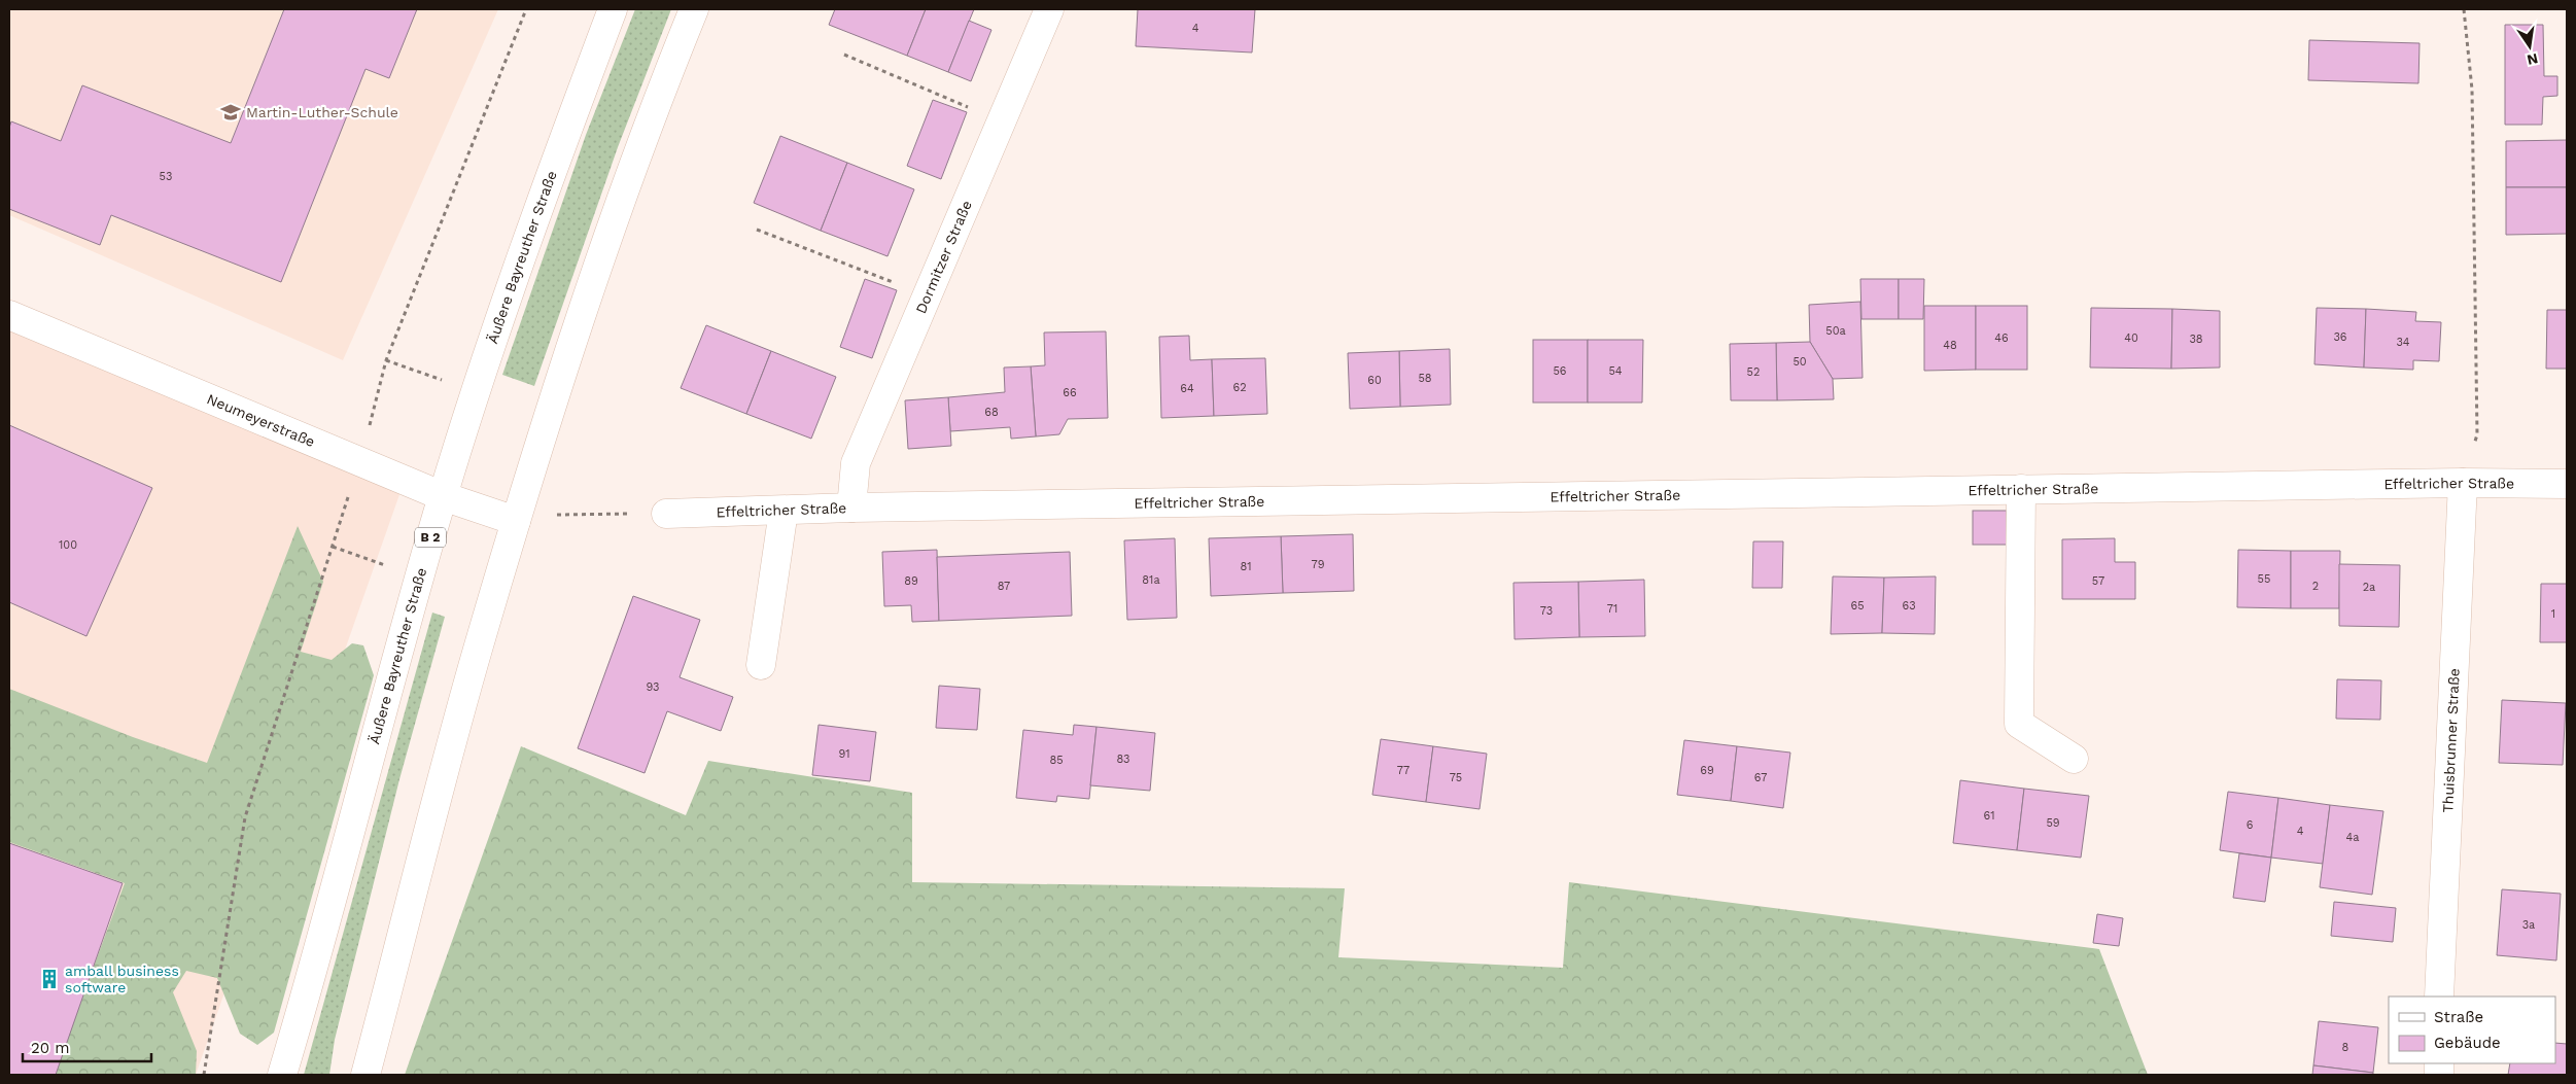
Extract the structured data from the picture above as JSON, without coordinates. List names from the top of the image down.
{
  "streets": {
    "street": [
      "Dormitzer Straße",
      "Äußere Bayreuther Straße",
      "Neumeyerstraße",
      "Effeltricher Straße",
      "B 2",
      "Thuisbrunner Straße"
    ]
  },
  "crossings": [
    ["Dormitzer Straße", "Effeltricher Straße"],
    ["Äußere Bayreuther Straße", "Neumeyerstraße"],
    ["Effeltricher Straße", "Thuisbrunner Straße"]
  ],
  "places": {
    "school or university": ["Martin-Luther-Schule"],
    "building": ["amball business software"]
  },
  "house_numbers": [
    "4",
    "53",
    "50a",
    "36",
    "46",
    "40",
    "38",
    "34",
    "48",
    "50",
    "56",
    "54",
    "52",
    "58",
    "60",
    "62",
    "64",
    "66",
    "68",
    "100",
    "79",
    "81",
    "55",
    "81a",
    "89",
    "57",
    "87",
    "2",
    "2a",
    "65",
    "63",
    "71",
    "73",
    "1",
    "93",
    "91",
    "83",
    "85",
    "77",
    "69",
    "75",
    "67",
    "61",
    "59",
    "6",
    "4",
    "4a",
    "3a",
    "8"
  ],
  "legend": ["Straße", "Gebäude"],
  "scale_bar": "20 m",
  "north": "bottom"
}
